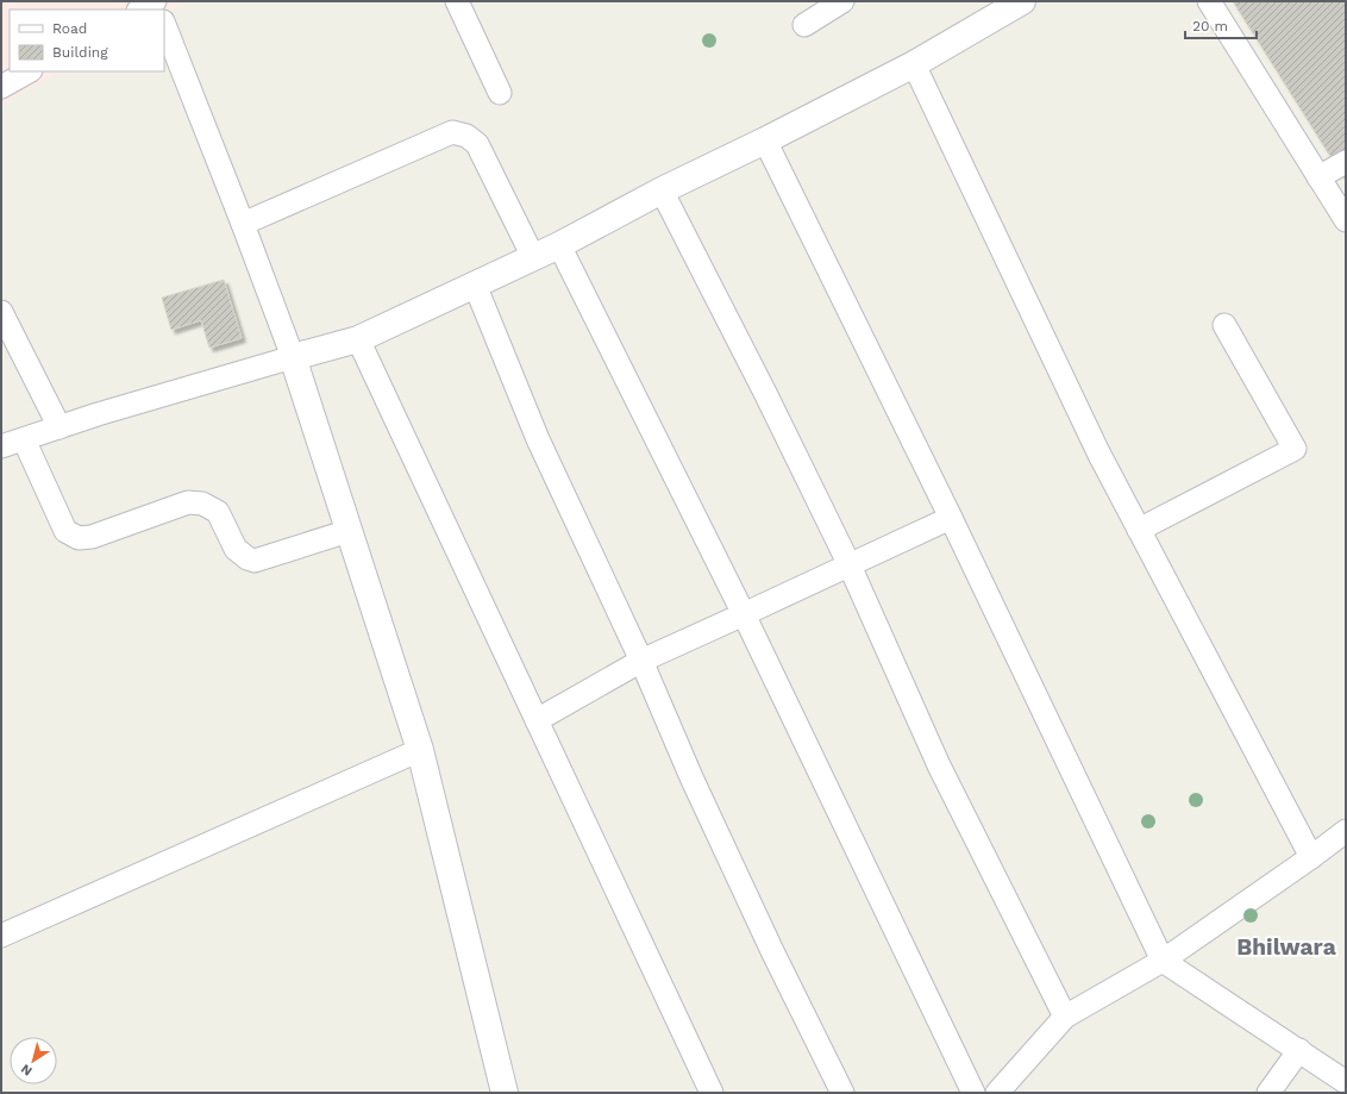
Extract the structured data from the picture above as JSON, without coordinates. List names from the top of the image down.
{
  "districts": ["Bhilwara"],
  "legend": ["Road", "Building"],
  "scale_bar": "20 m",
  "north": "bottom left"
}
